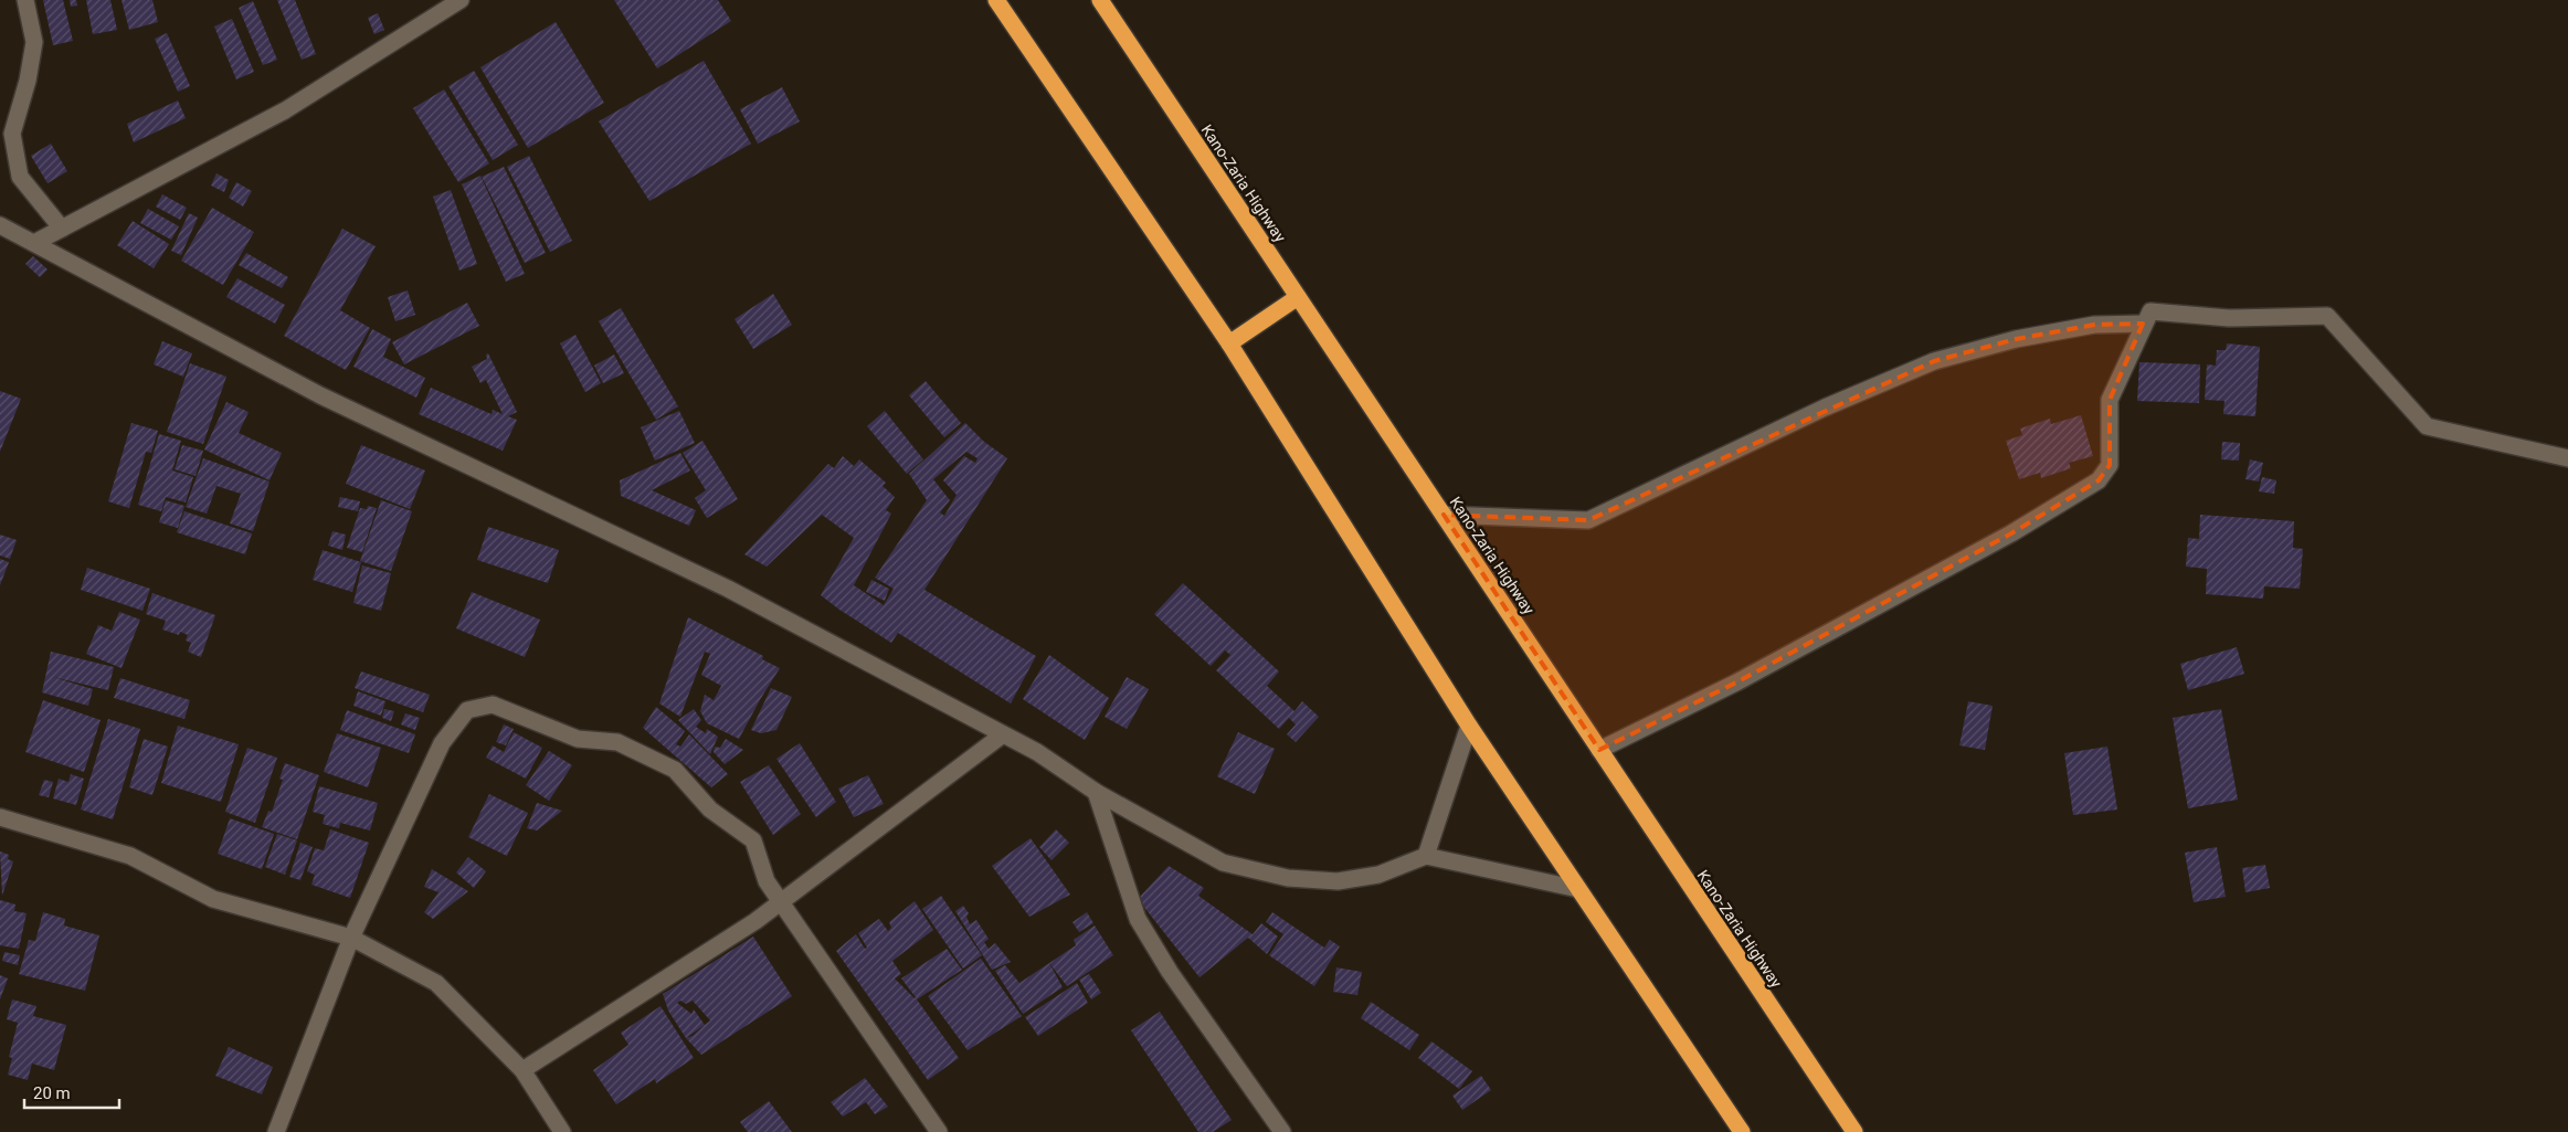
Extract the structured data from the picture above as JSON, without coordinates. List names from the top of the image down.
{
  "streets": {
    "highway": ["Kano-Zaria Highway"]
  },
  "scale_bar": "20 m"
}
